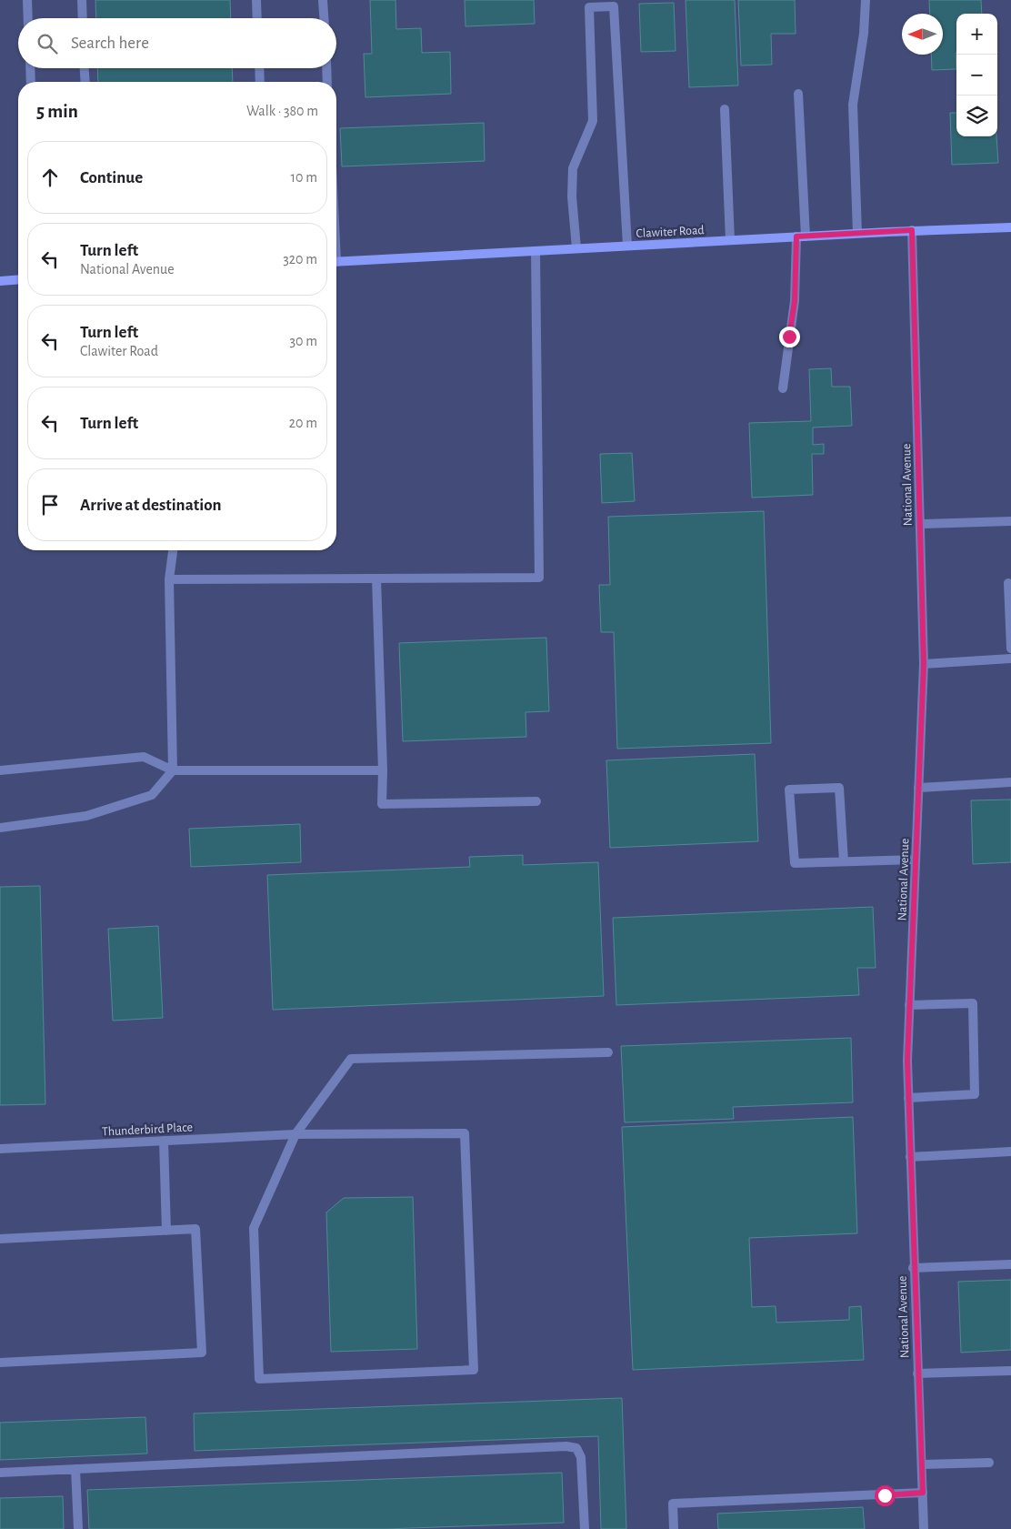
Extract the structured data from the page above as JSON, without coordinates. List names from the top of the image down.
{
  "streets": {
    "main road": ["Clawiter Road"],
    "street": ["National Avenue", "Thunderbird Place"]
  },
  "crossings": [
    ["Clawiter Road", "National Avenue"]
  ],
  "north": "left",
  "page": {
    "map_buttons": ["+", "−"],
    "search": "Search here",
    "heading": ["5 min", "Walk · 380 m"],
    "list": [
      ["Continue", "10 m"],
      ["Turn left", "National Avenue", "320 m"],
      ["Turn left", "Clawiter Road", "30 m"],
      ["Turn left", "20 m"],
      "Arrive at destination"
    ]
  }
}
